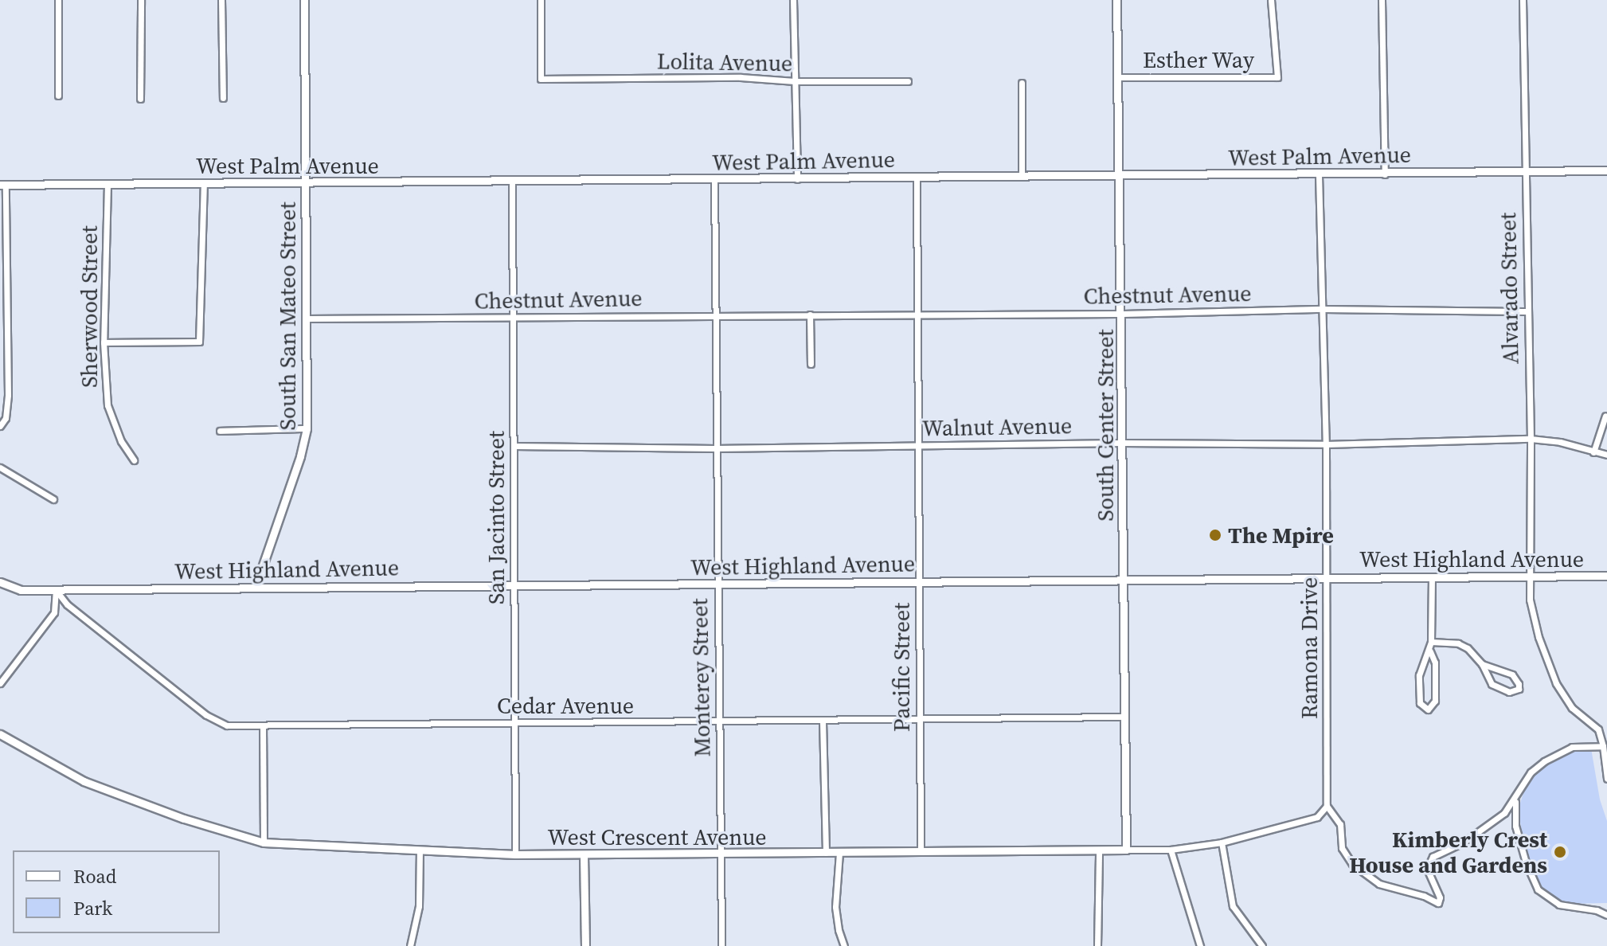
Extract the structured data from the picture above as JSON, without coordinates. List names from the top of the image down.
{
  "streets": {
    "street": [
      "Esther Way",
      "Lolita Avenue",
      "West Palm Avenue",
      "Alvarado Street",
      "Chestnut Avenue",
      "Sherwood Street",
      "South San Mateo Street",
      "South Center Street",
      "Walnut Avenue",
      "San Jacinto Street",
      "West Highland Avenue",
      "Ramona Drive",
      "Pacific Street",
      "Monterey Street",
      "Cedar Avenue",
      "West Crescent Avenue"
    ]
  },
  "crossings": [
    ["Esther Way", "South Center Street"],
    ["West Palm Avenue", "Alvarado Street"],
    ["West Palm Avenue", "Sherwood Street"],
    ["West Palm Avenue", "South San Mateo Street"],
    ["West Palm Avenue", "South Center Street"],
    ["West Palm Avenue", "San Jacinto Street"],
    ["West Palm Avenue", "Ramona Drive"],
    ["West Palm Avenue", "Pacific Street"],
    ["West Palm Avenue", "Monterey Street"],
    ["Alvarado Street", "Chestnut Avenue"],
    ["Alvarado Street", "Walnut Avenue"],
    ["Alvarado Street", "West Highland Avenue"],
    ["Chestnut Avenue", "South San Mateo Street"],
    ["Chestnut Avenue", "South Center Street"],
    ["Chestnut Avenue", "San Jacinto Street"],
    ["Chestnut Avenue", "Ramona Drive"],
    ["Chestnut Avenue", "Pacific Street"],
    ["Chestnut Avenue", "Monterey Street"],
    ["South San Mateo Street", "West Highland Avenue"],
    ["South Center Street", "Walnut Avenue"],
    ["South Center Street", "West Highland Avenue"],
    ["South Center Street", "Cedar Avenue"],
    ["South Center Street", "West Crescent Avenue"],
    ["Walnut Avenue", "San Jacinto Street"],
    ["Walnut Avenue", "Ramona Drive"],
    ["Walnut Avenue", "Pacific Street"],
    ["Walnut Avenue", "Monterey Street"],
    ["San Jacinto Street", "West Highland Avenue"],
    ["San Jacinto Street", "Cedar Avenue"],
    ["San Jacinto Street", "West Crescent Avenue"],
    ["West Highland Avenue", "Ramona Drive"],
    ["West Highland Avenue", "Pacific Street"],
    ["West Highland Avenue", "Monterey Street"],
    ["West Highland Avenue", "Cedar Avenue"],
    ["Ramona Drive", "West Crescent Avenue"],
    ["Pacific Street", "Cedar Avenue"],
    ["Pacific Street", "West Crescent Avenue"],
    ["Monterey Street", "Cedar Avenue"],
    ["Monterey Street", "West Crescent Avenue"]
  ],
  "places": ["The Mpire", "Kimberly Crest House and Gardens"],
  "legend": ["Road", "Park"]
}
